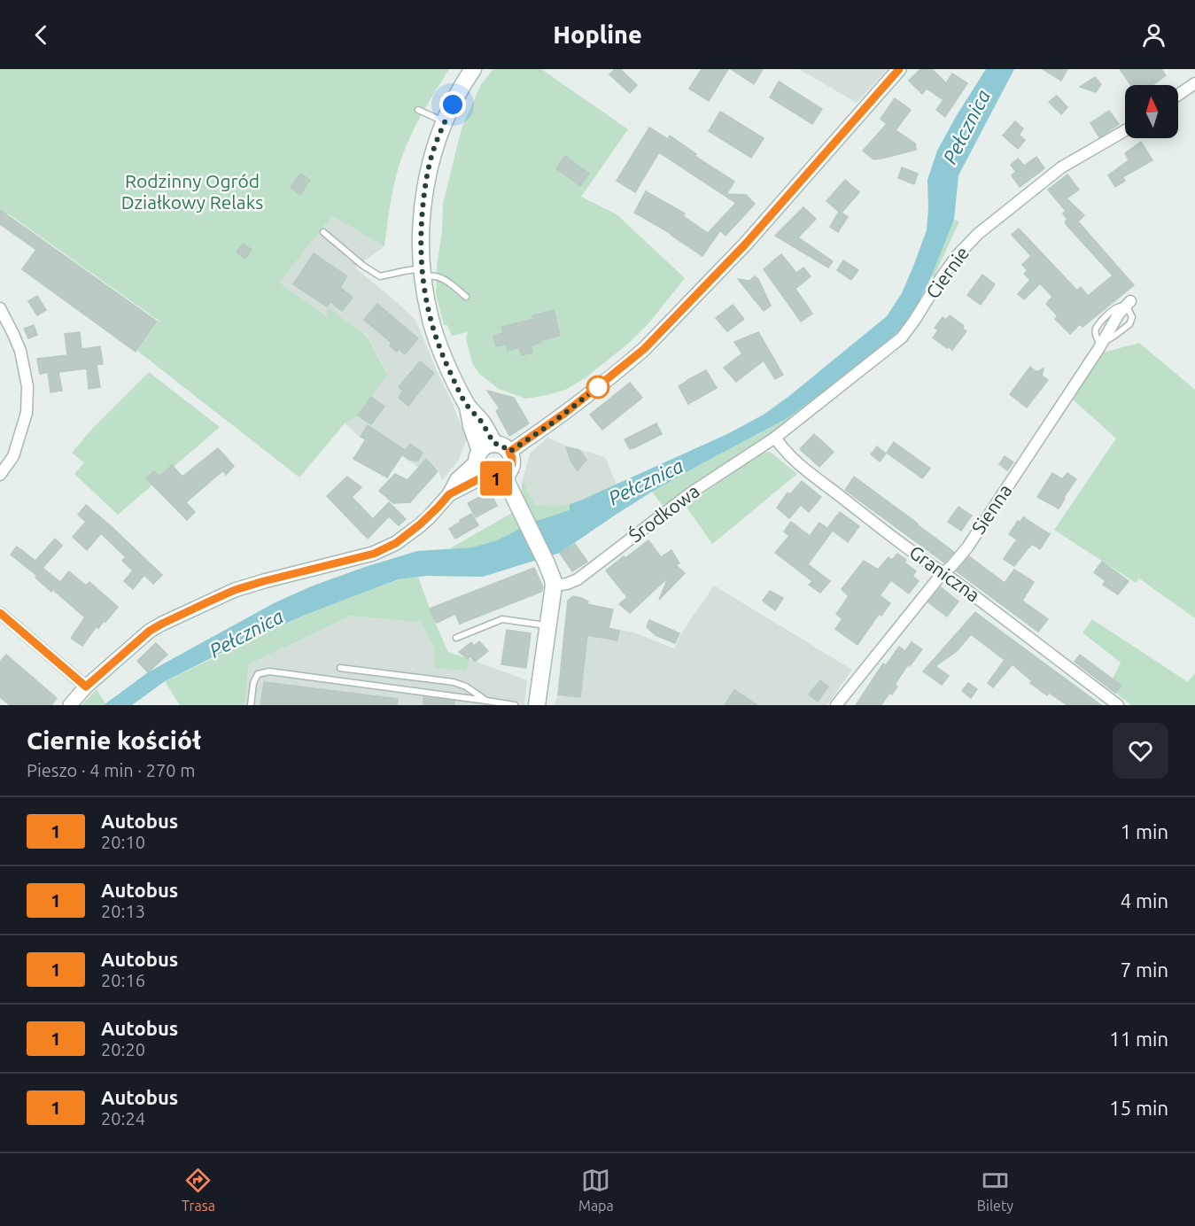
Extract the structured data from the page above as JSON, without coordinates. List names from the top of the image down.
{
  "streets": {
    "street": [
      "Ciernie",
      "Sienna",
      "Środkowa",
      "Graniczna"
    ]
  },
  "crossings": [
    ["Ciernie", "Środkowa"],
    ["Ciernie", "Graniczna"],
    ["Sienna", "Graniczna"],
    ["Środkowa", "Graniczna"]
  ],
  "water": ["Pełcznica"],
  "parks": ["Rodzinny Ogród Działkowy Relaks"],
  "lines": ["bus line 1"],
  "north": "top",
  "page": {
    "header": "Hopline",
    "on_map": "1",
    "heading": ["Ciernie kościół", "Pieszo · 4 min · 270 m"],
    "list": [
      {
        "mark": "1",
        "name": "Autobus",
        "note": "20:10",
        "value": "1 min"
      },
      {
        "mark": "1",
        "name": "Autobus",
        "note": "20:13",
        "value": "4 min"
      },
      {
        "mark": "1",
        "name": "Autobus",
        "note": "20:16",
        "value": "7 min"
      },
      {
        "mark": "1",
        "name": "Autobus",
        "note": "20:20",
        "value": "11 min"
      },
      {
        "mark": "1",
        "name": "Autobus",
        "note": "20:24",
        "value": "15 min"
      }
    ],
    "tabs": ["Trasa", "Mapa", "Bilety"]
  }
}
